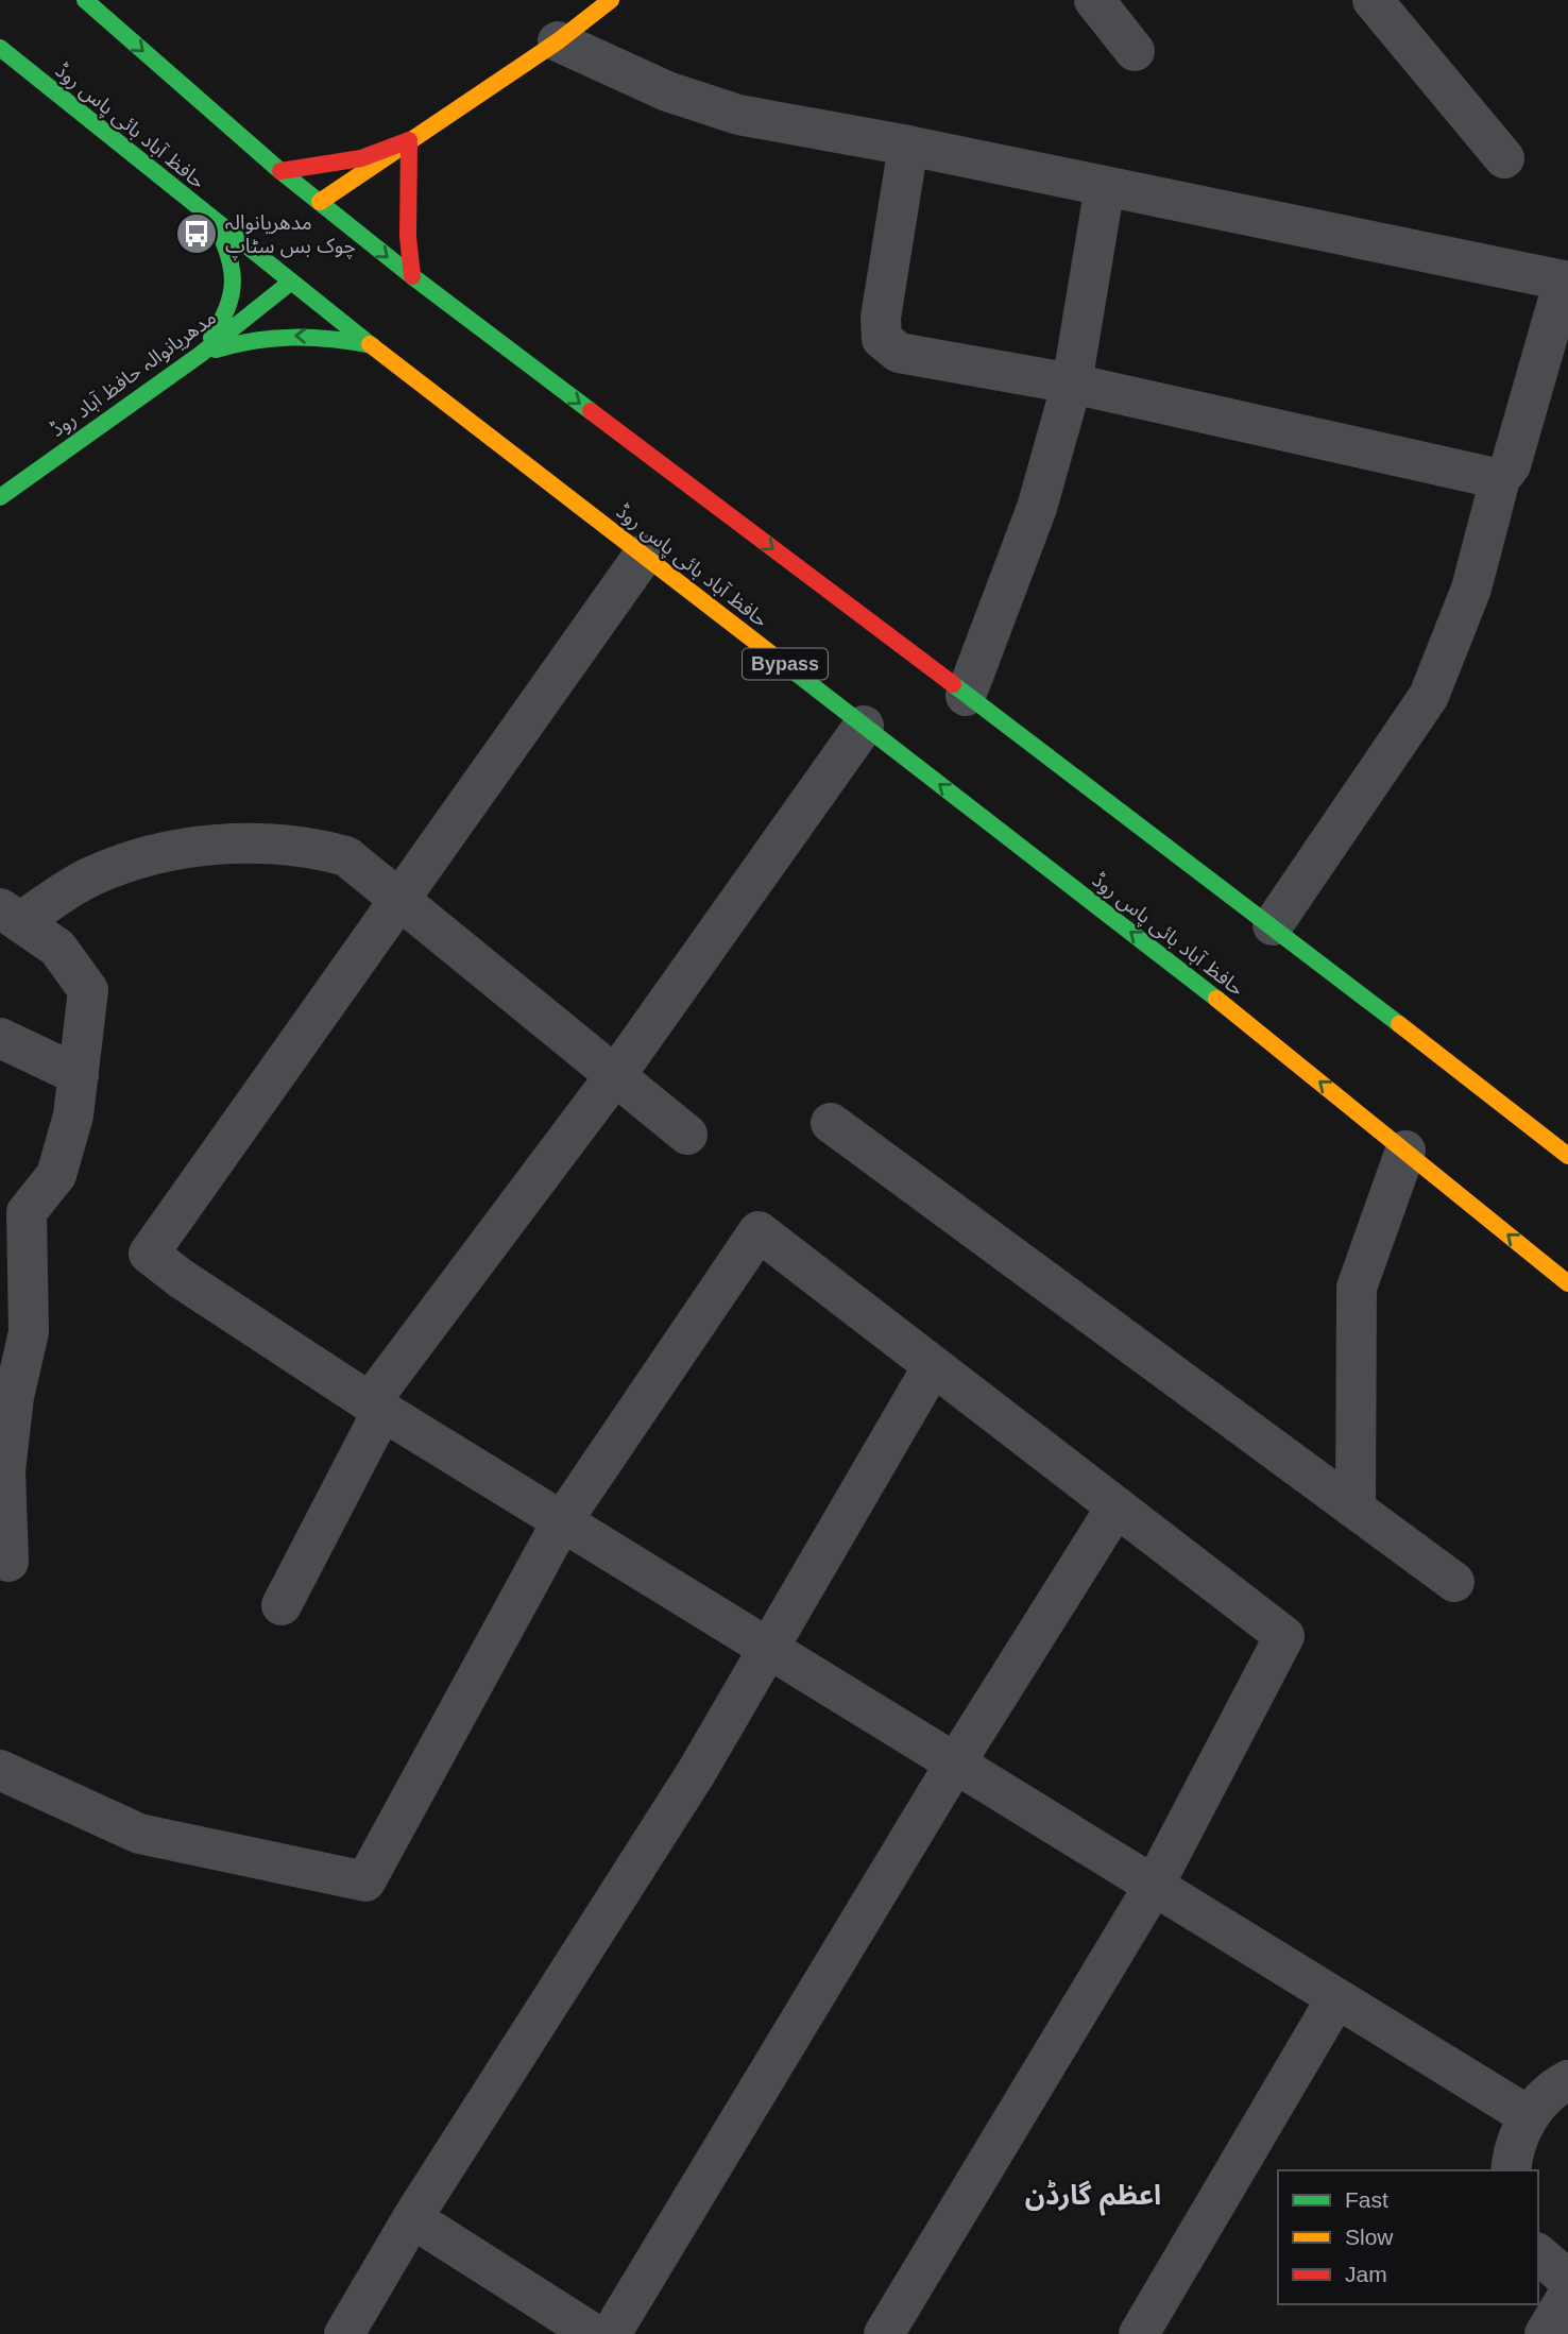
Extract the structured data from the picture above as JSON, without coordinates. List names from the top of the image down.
{
  "streets": {
    "main road": ["حافظ آباد بائی پاس روڈ", "مدھریانوالہ حافظ آباد روڈ", "Bypass"]
  },
  "crossings": [
    ["حافظ آباد بائی پاس روڈ", "مدھریانوالہ حافظ آباد روڈ"]
  ],
  "districts": ["اعظم گارڈن"],
  "places": {
    "bus stop": ["مدھریانوالہ چوک بس سٹاپ"]
  },
  "legend": ["Fast", "Slow", "Jam"]
}
